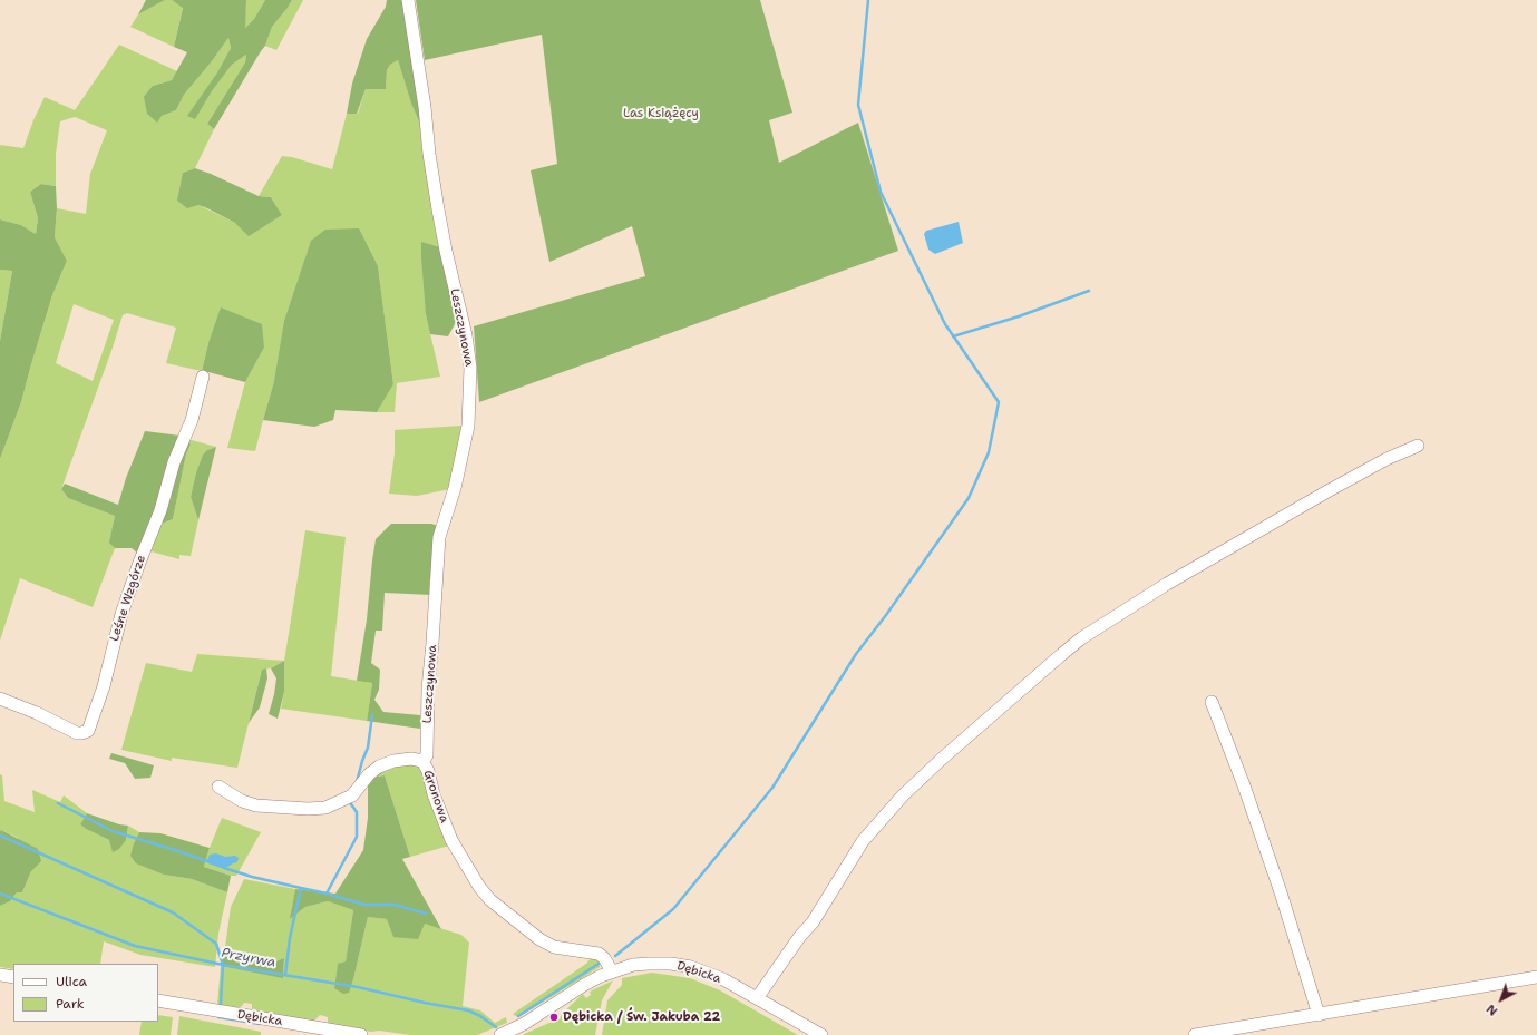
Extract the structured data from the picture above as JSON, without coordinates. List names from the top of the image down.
{
  "streets": {
    "street": [
      "Leszczynowa",
      "Leśne Wzgórze",
      "Gronowa",
      "Dębicka"
    ]
  },
  "crossings": [
    ["Leszczynowa", "Gronowa"],
    ["Gronowa", "Dębicka"]
  ],
  "water": ["Przyrwa"],
  "parks": ["Las Książęcy"],
  "places": ["Dębicka / Św. Jakuba 22"],
  "legend": ["Ulica", "Park"],
  "north": "bottom left"
}
